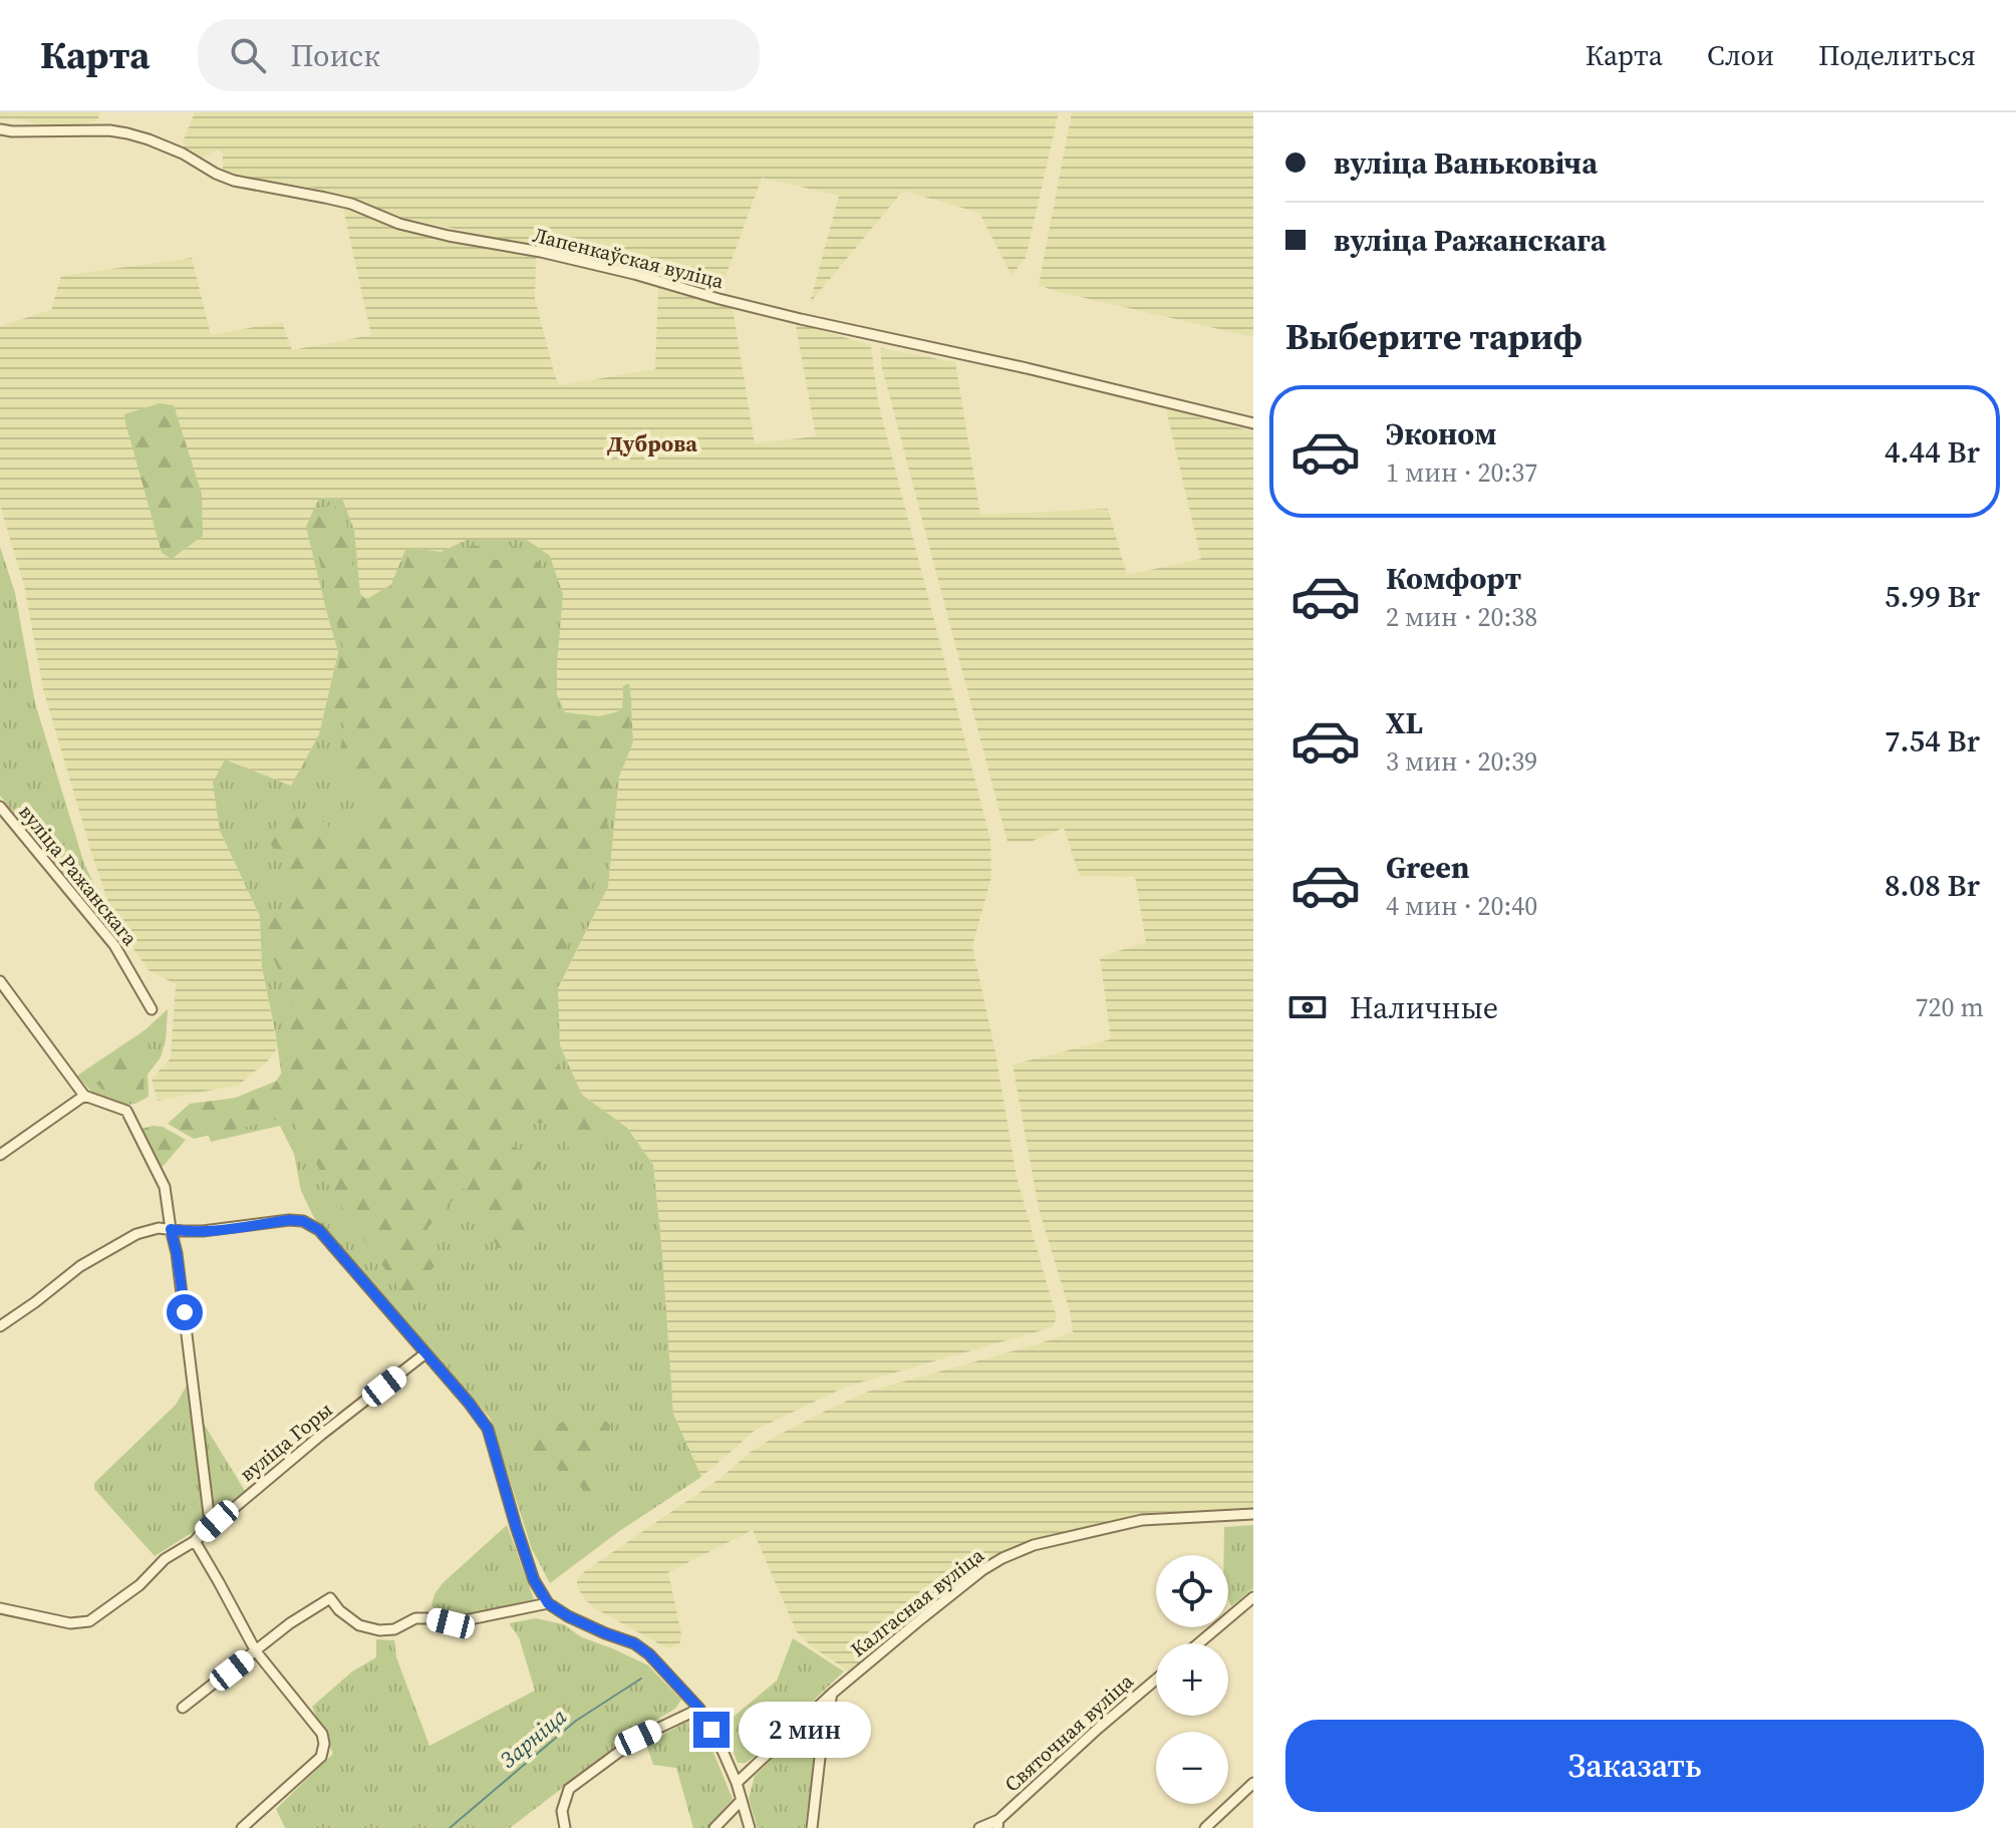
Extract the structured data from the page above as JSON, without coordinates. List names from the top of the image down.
{
  "streets": {
    "street": [
      "Лапенкаўская вуліца",
      "вуліца Ражанскага",
      "вуліца Горы",
      "Калгасная вуліца",
      "Святочная вуліца"
    ]
  },
  "districts": ["Дуброва"],
  "water": ["Зарніца"],
  "page": {
    "header": "Карта",
    "search": "Поиск",
    "nav": ["Карта", "Слои", "Поделиться"],
    "banner": ["вуліца Ваньковіча", "вуліца Ражанскага"],
    "heading": "Выберите тариф",
    "list": [
      {
        "name": "Эконом",
        "note": "1 мин · 20:37",
        "value": "4.44 Br"
      },
      {
        "name": "Комфорт",
        "note": "2 мин · 20:38",
        "value": "5.99 Br"
      },
      {
        "name": "XL",
        "note": "3 мин · 20:39",
        "value": "7.54 Br"
      },
      {
        "name": "Green",
        "note": "4 мин · 20:40",
        "value": "8.08 Br"
      }
    ],
    "pay": ["Наличные", "720 m"],
    "map_buttons": ["+", "−"],
    "bubble": "2 мин",
    "buttons": "Заказать"
  }
}
